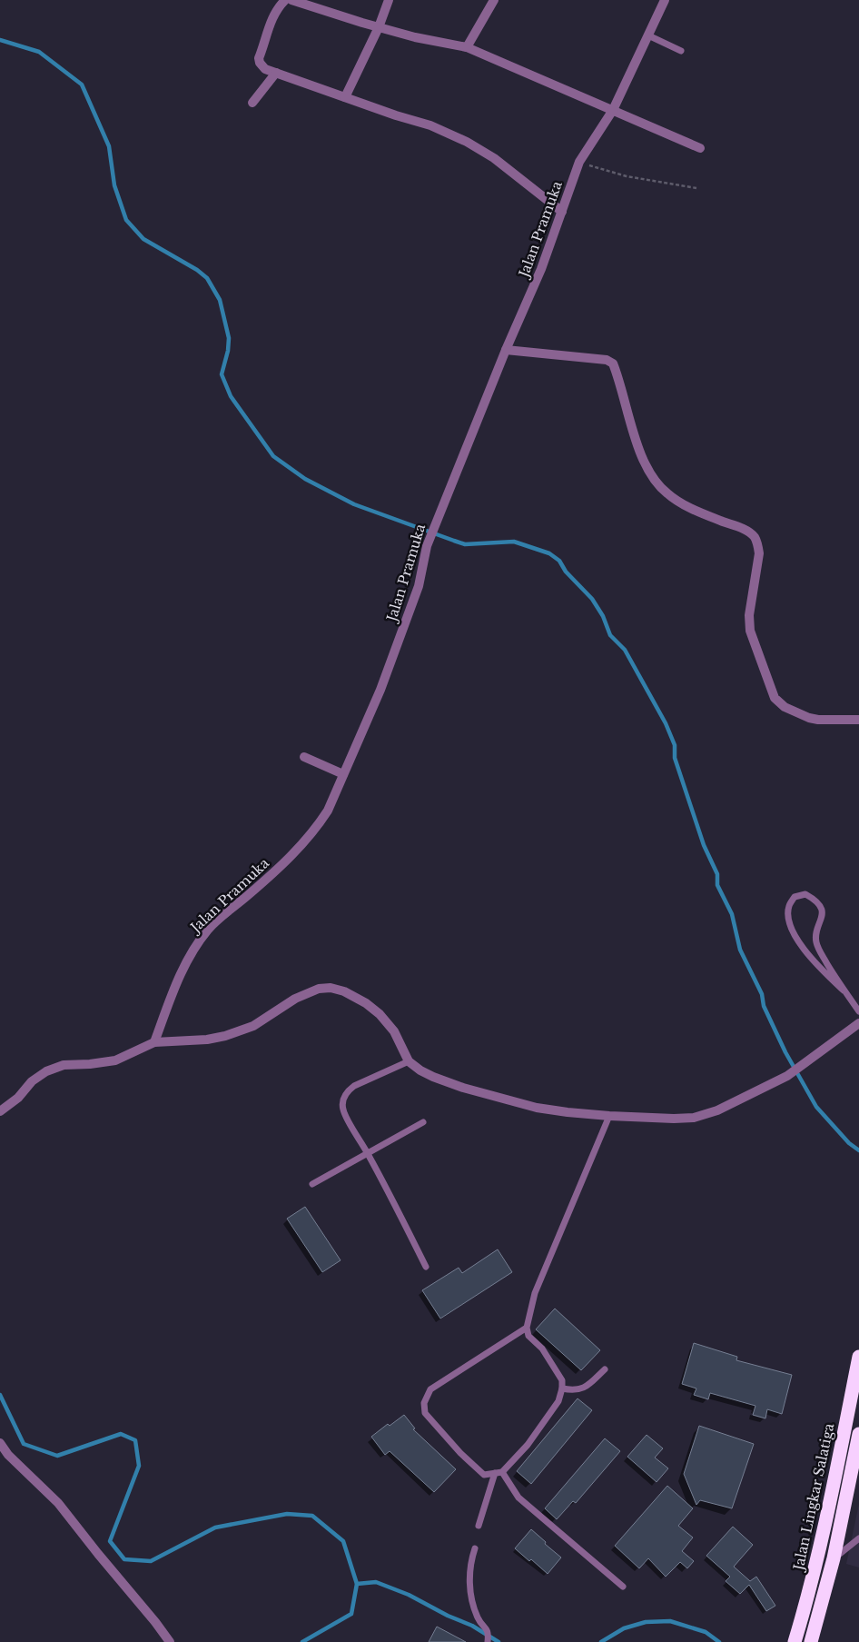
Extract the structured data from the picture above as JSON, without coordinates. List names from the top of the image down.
{
  "streets": {
    "highway": ["Jalan Lingkar Salatiga"],
    "street": ["Jalan Pramuka"]
  }
}
